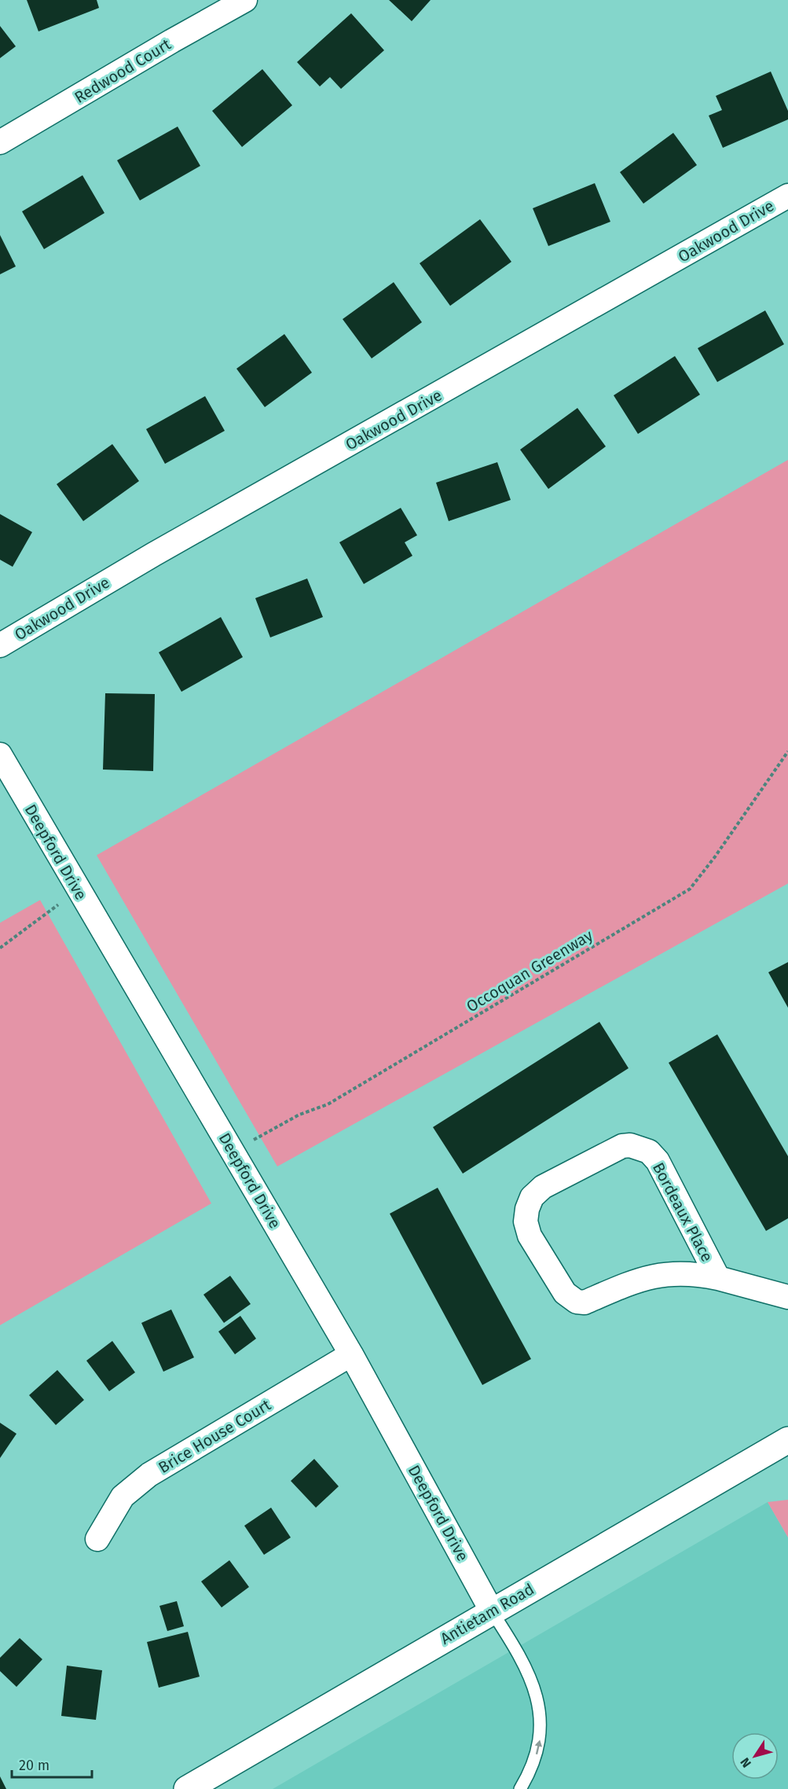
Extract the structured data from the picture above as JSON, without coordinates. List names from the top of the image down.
{
  "streets": {
    "street": [
      "Redwood Court",
      "Oakwood Drive",
      "Deepford Drive",
      "Bordeaux Place",
      "Brice House Court",
      "Antietam Road"
    ],
    "path": ["Occoquan Greenway"]
  },
  "crossings": [
    ["Deepford Drive", "Occoquan Greenway"],
    ["Deepford Drive", "Brice House Court"],
    ["Deepford Drive", "Antietam Road"]
  ],
  "scale_bar": "20 m",
  "north": "bottom left"
}
